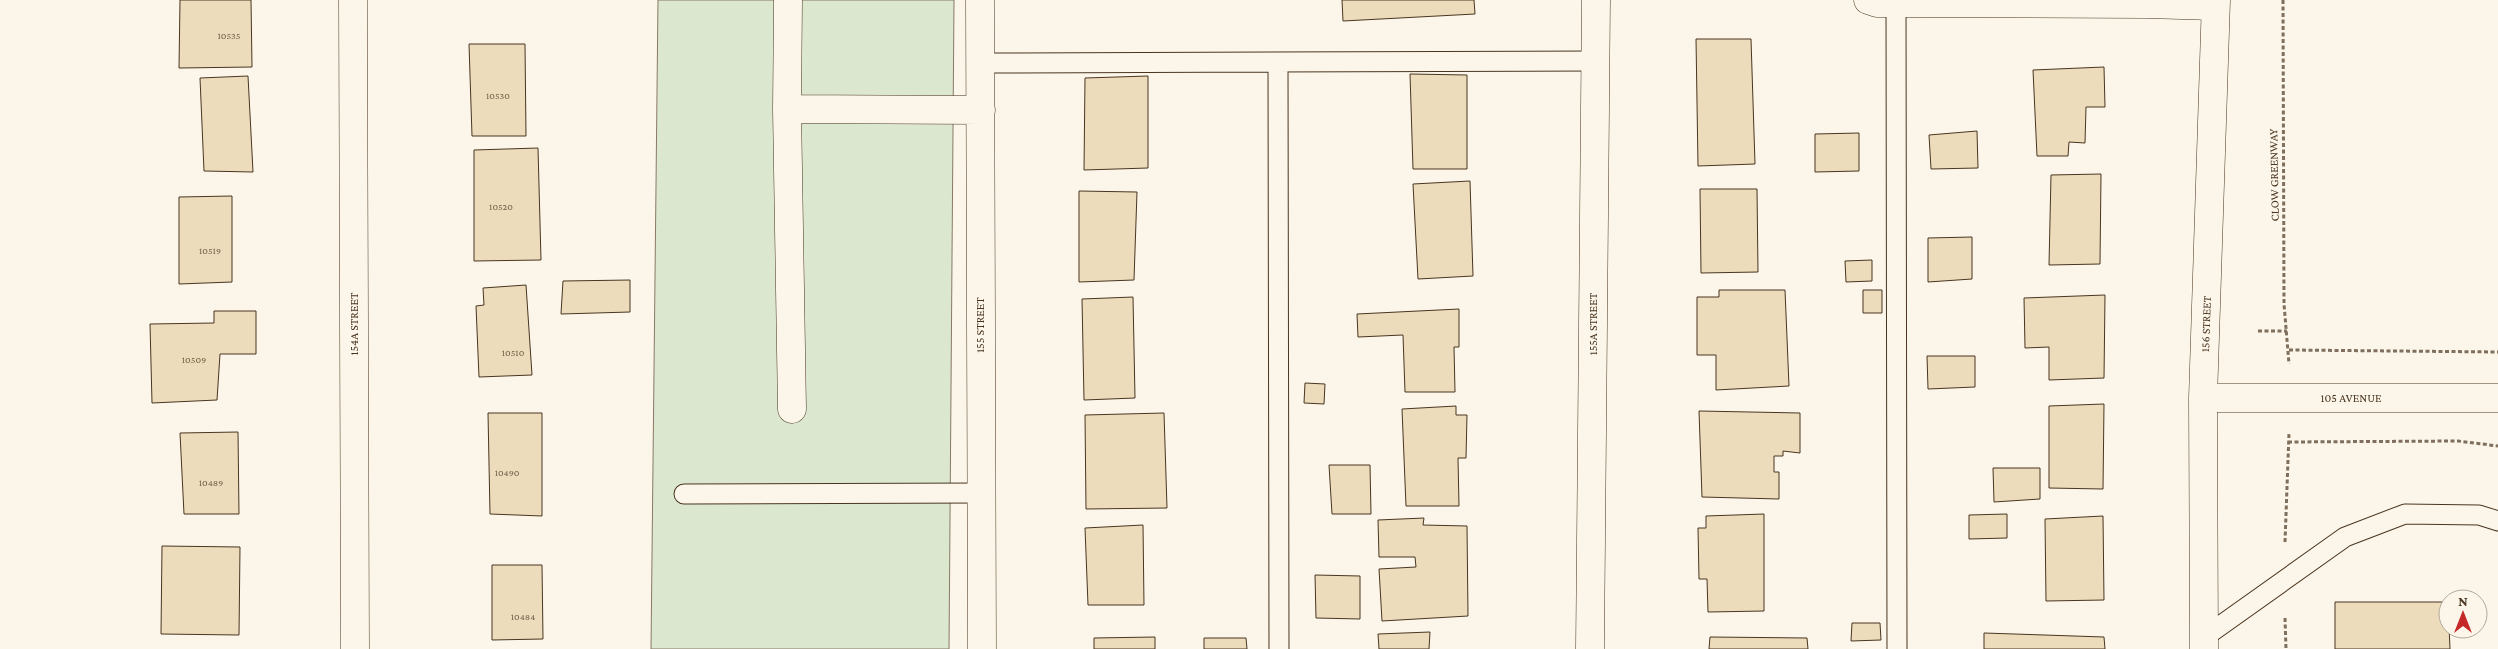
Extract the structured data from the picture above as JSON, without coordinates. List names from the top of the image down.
{
  "streets": {
    "street": [
      "154A STREET",
      "155A STREET",
      "156 STREET",
      "155 STREET",
      "105 AVENUE"
    ],
    "path": ["CLOW GREENWAY"]
  },
  "crossings": [
    ["156 STREET", "105 AVENUE"]
  ],
  "house_numbers": [
    "10535",
    "10530",
    "10520",
    "10519",
    "10510",
    "10509",
    "10490",
    "10489",
    "10484"
  ],
  "north": "top"
}
